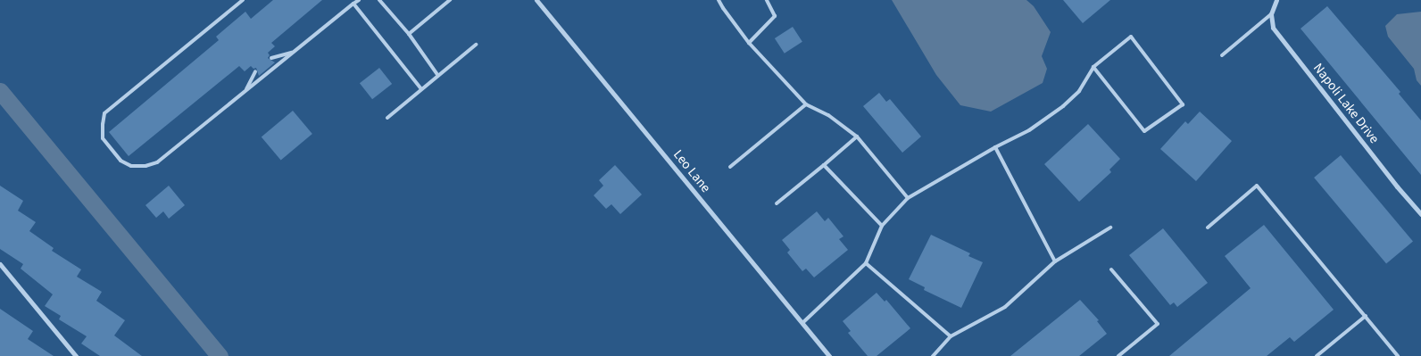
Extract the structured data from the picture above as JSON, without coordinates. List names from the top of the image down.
{
  "streets": {
    "street": ["Napoli Lake Drive", "Leo Lane"]
  }
}
